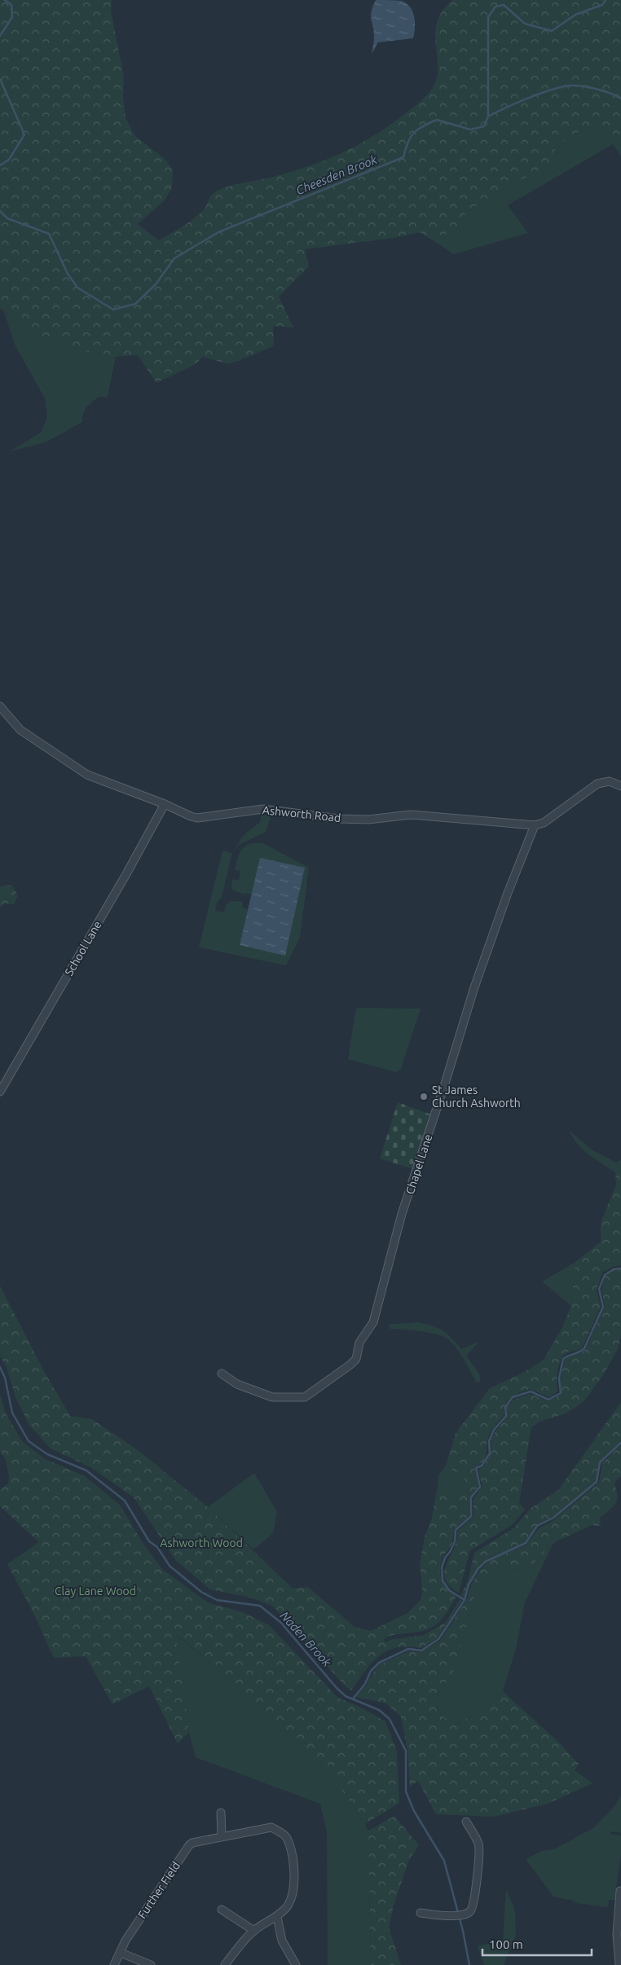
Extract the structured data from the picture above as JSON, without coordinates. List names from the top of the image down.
{
  "streets": {
    "street": [
      "Ashworth Road",
      "School Lane",
      "Chapel Lane",
      "Further Field"
    ]
  },
  "crossings": [
    ["Ashworth Road", "School Lane"],
    ["Ashworth Road", "Chapel Lane"]
  ],
  "water": ["Cheesden Brook", "Naden Brook"],
  "parks": ["Ashworth Wood", "Clay Lane Wood"],
  "places": ["St James Church Ashworth"],
  "scale_bar": "100 m"
}
